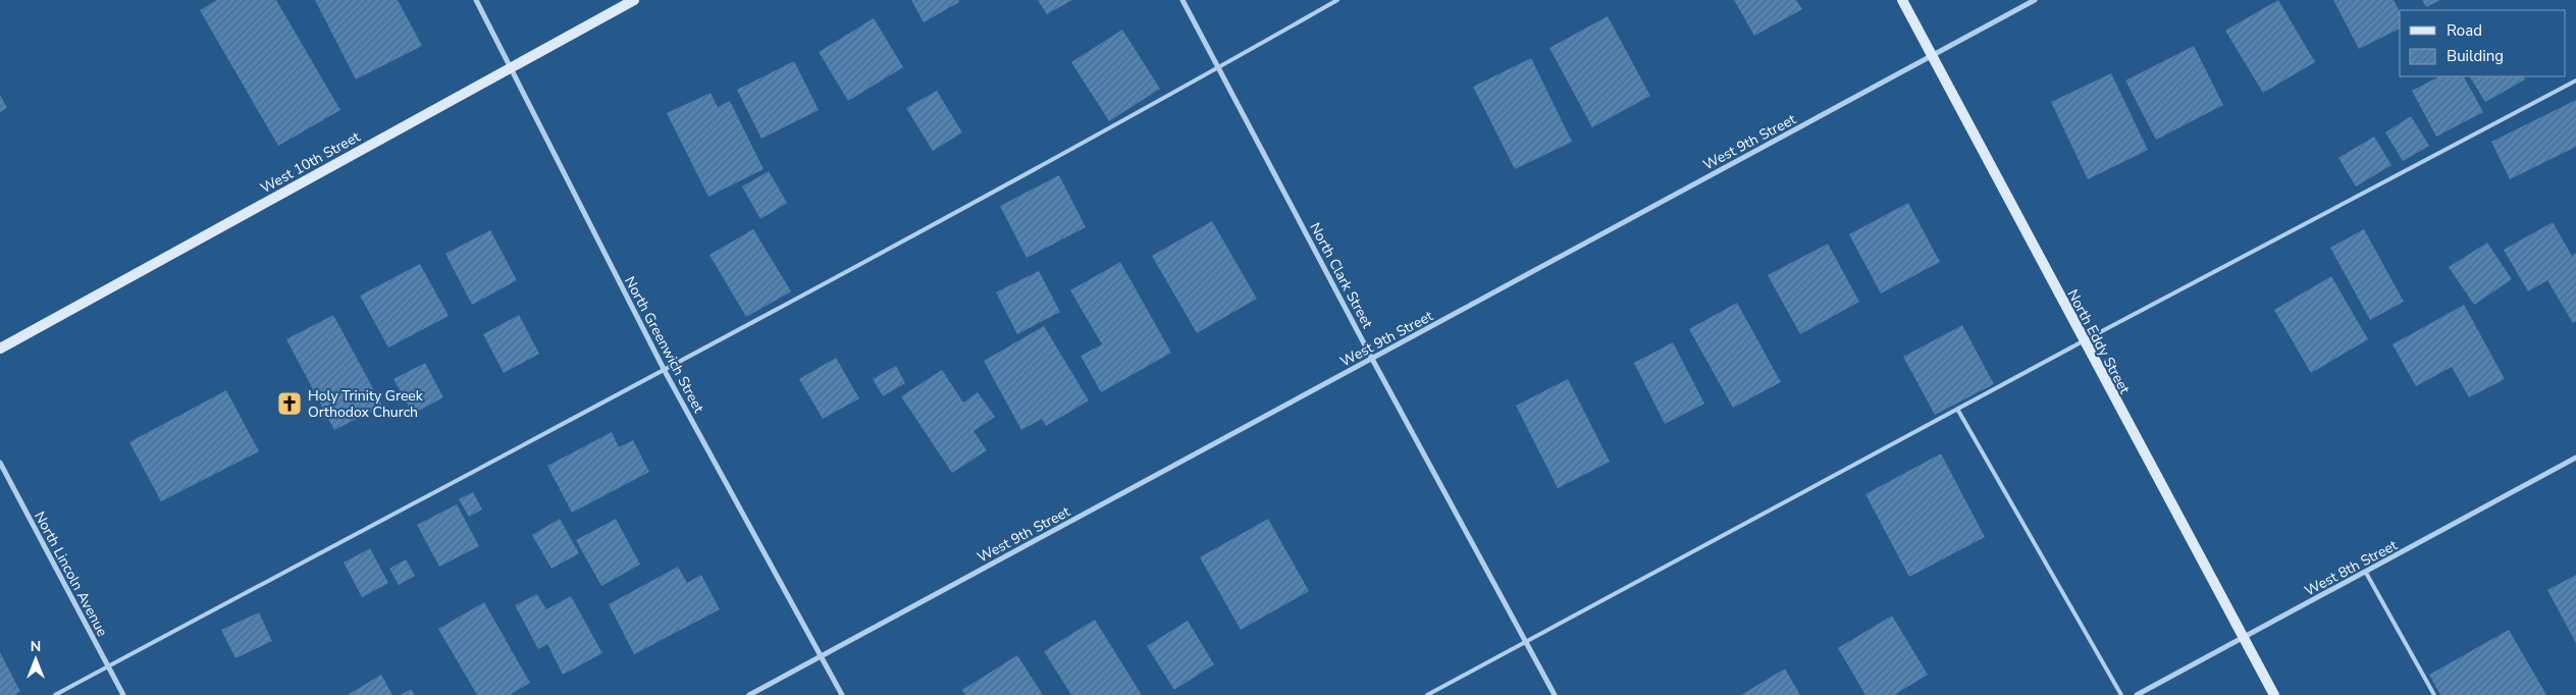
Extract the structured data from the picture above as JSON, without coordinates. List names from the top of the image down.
{
  "streets": {
    "main road": ["West 10th Street", "North Eddy Street"],
    "street": [
      "West 9th Street",
      "North Clark Street",
      "North Greenwich Street",
      "West 8th Street",
      "North Lincoln Avenue"
    ]
  },
  "crossings": [
    ["West 9th Street", "North Clark Street"],
    ["West 9th Street", "North Eddy Street"],
    ["West 9th Street", "North Greenwich Street"],
    ["West 10th Street", "North Greenwich Street"],
    ["North Eddy Street", "West 8th Street"]
  ],
  "places": {
    "church": ["Holy Trinity Greek Orthodox Church"]
  },
  "legend": ["Road", "Building"],
  "north": "top"
}
